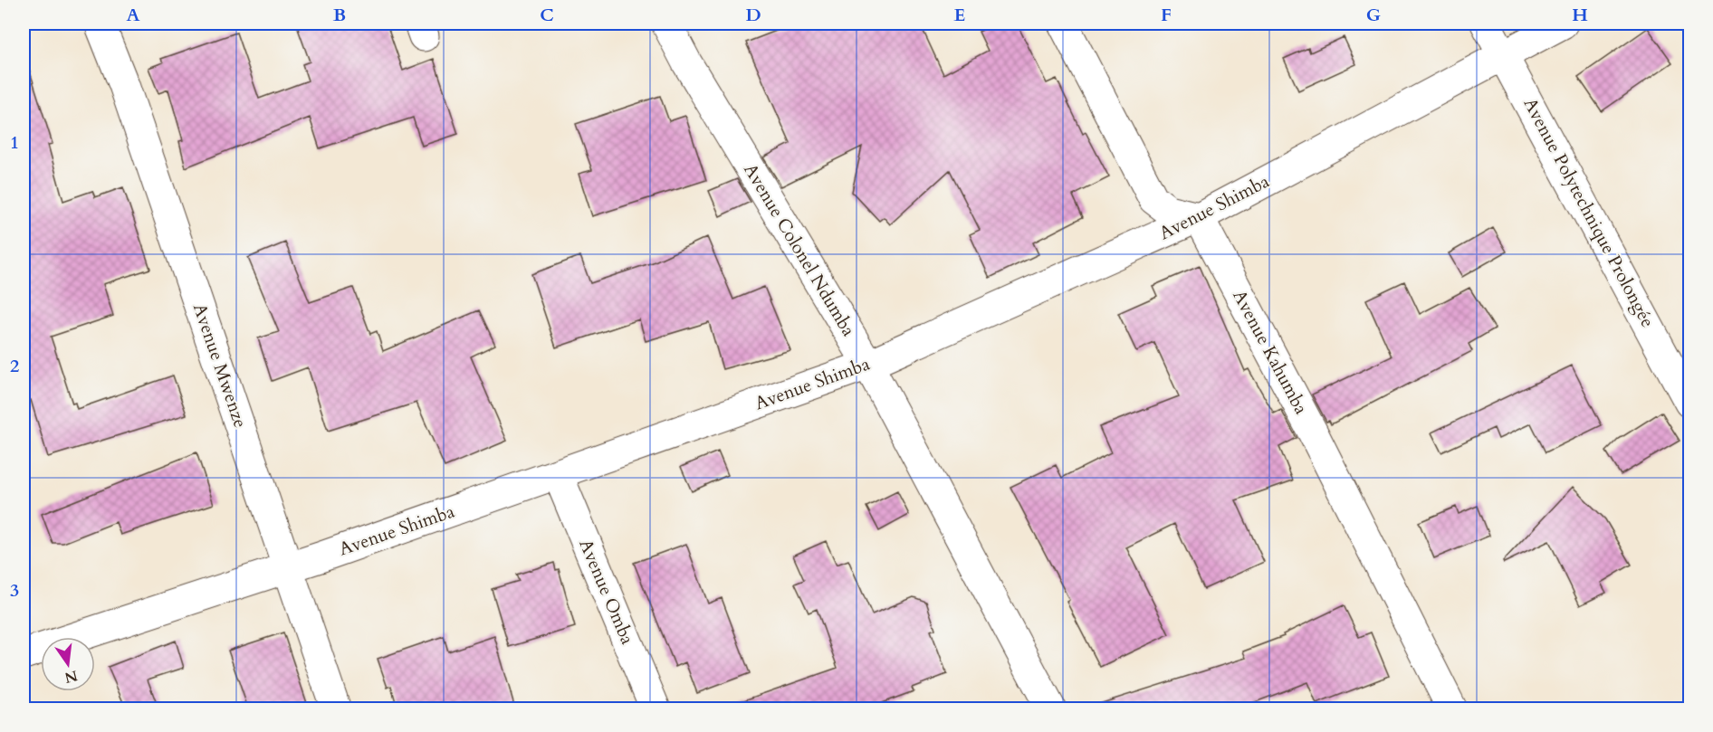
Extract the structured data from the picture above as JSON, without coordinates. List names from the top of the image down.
{
  "streets": {
    "street": [
      "Avenue Shimba",
      "Avenue Polytechnique Prolongée",
      "Avenue Colonel Ndumba",
      "Avenue Kahumba",
      "Avenue Mwenze",
      "Avenue Omba"
    ]
  },
  "crossings": [
    ["Avenue Shimba", "Avenue Polytechnique Prolongée"],
    ["Avenue Shimba", "Avenue Colonel Ndumba"],
    ["Avenue Shimba", "Avenue Kahumba"],
    ["Avenue Shimba", "Avenue Mwenze"],
    ["Avenue Shimba", "Avenue Omba"]
  ],
  "north": "bottom",
  "grid": {
    "columns": [
      "A",
      "B",
      "C",
      "D",
      "E",
      "F",
      "G",
      "H"
    ],
    "rows": ["1", "2", "3"]
  }
}
